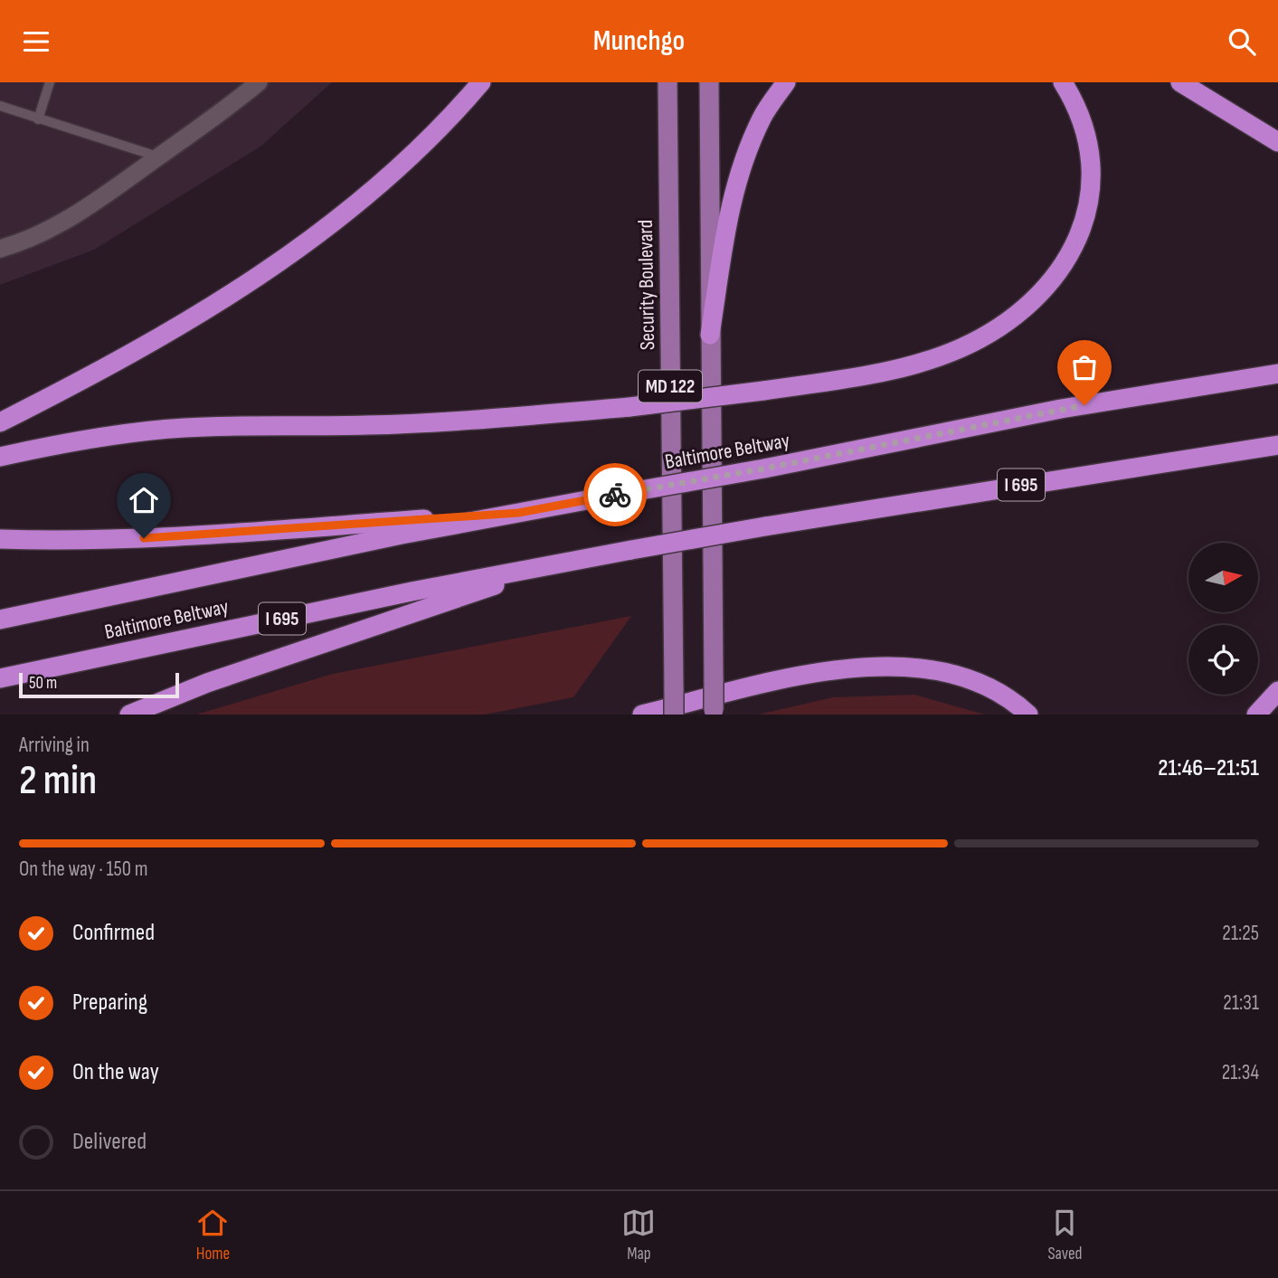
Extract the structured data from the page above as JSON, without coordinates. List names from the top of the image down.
{
  "streets": {
    "highway": ["Baltimore Beltway", "I 695"],
    "main road": ["Security Boulevard", "MD 122"]
  },
  "scale_bar": "50 m",
  "north": "right",
  "page": {
    "header": "Munchgo",
    "scale": "50 m",
    "heading": ["2 min", "Arriving in", "21:46–21:51"],
    "bar": "On the way · 150 m",
    "list": [
      ["Confirmed", "21:25"],
      ["Preparing", "21:31"],
      ["On the way", "21:34"],
      "Delivered"
    ],
    "tabs": ["Home", "Map", "Saved"]
  }
}
